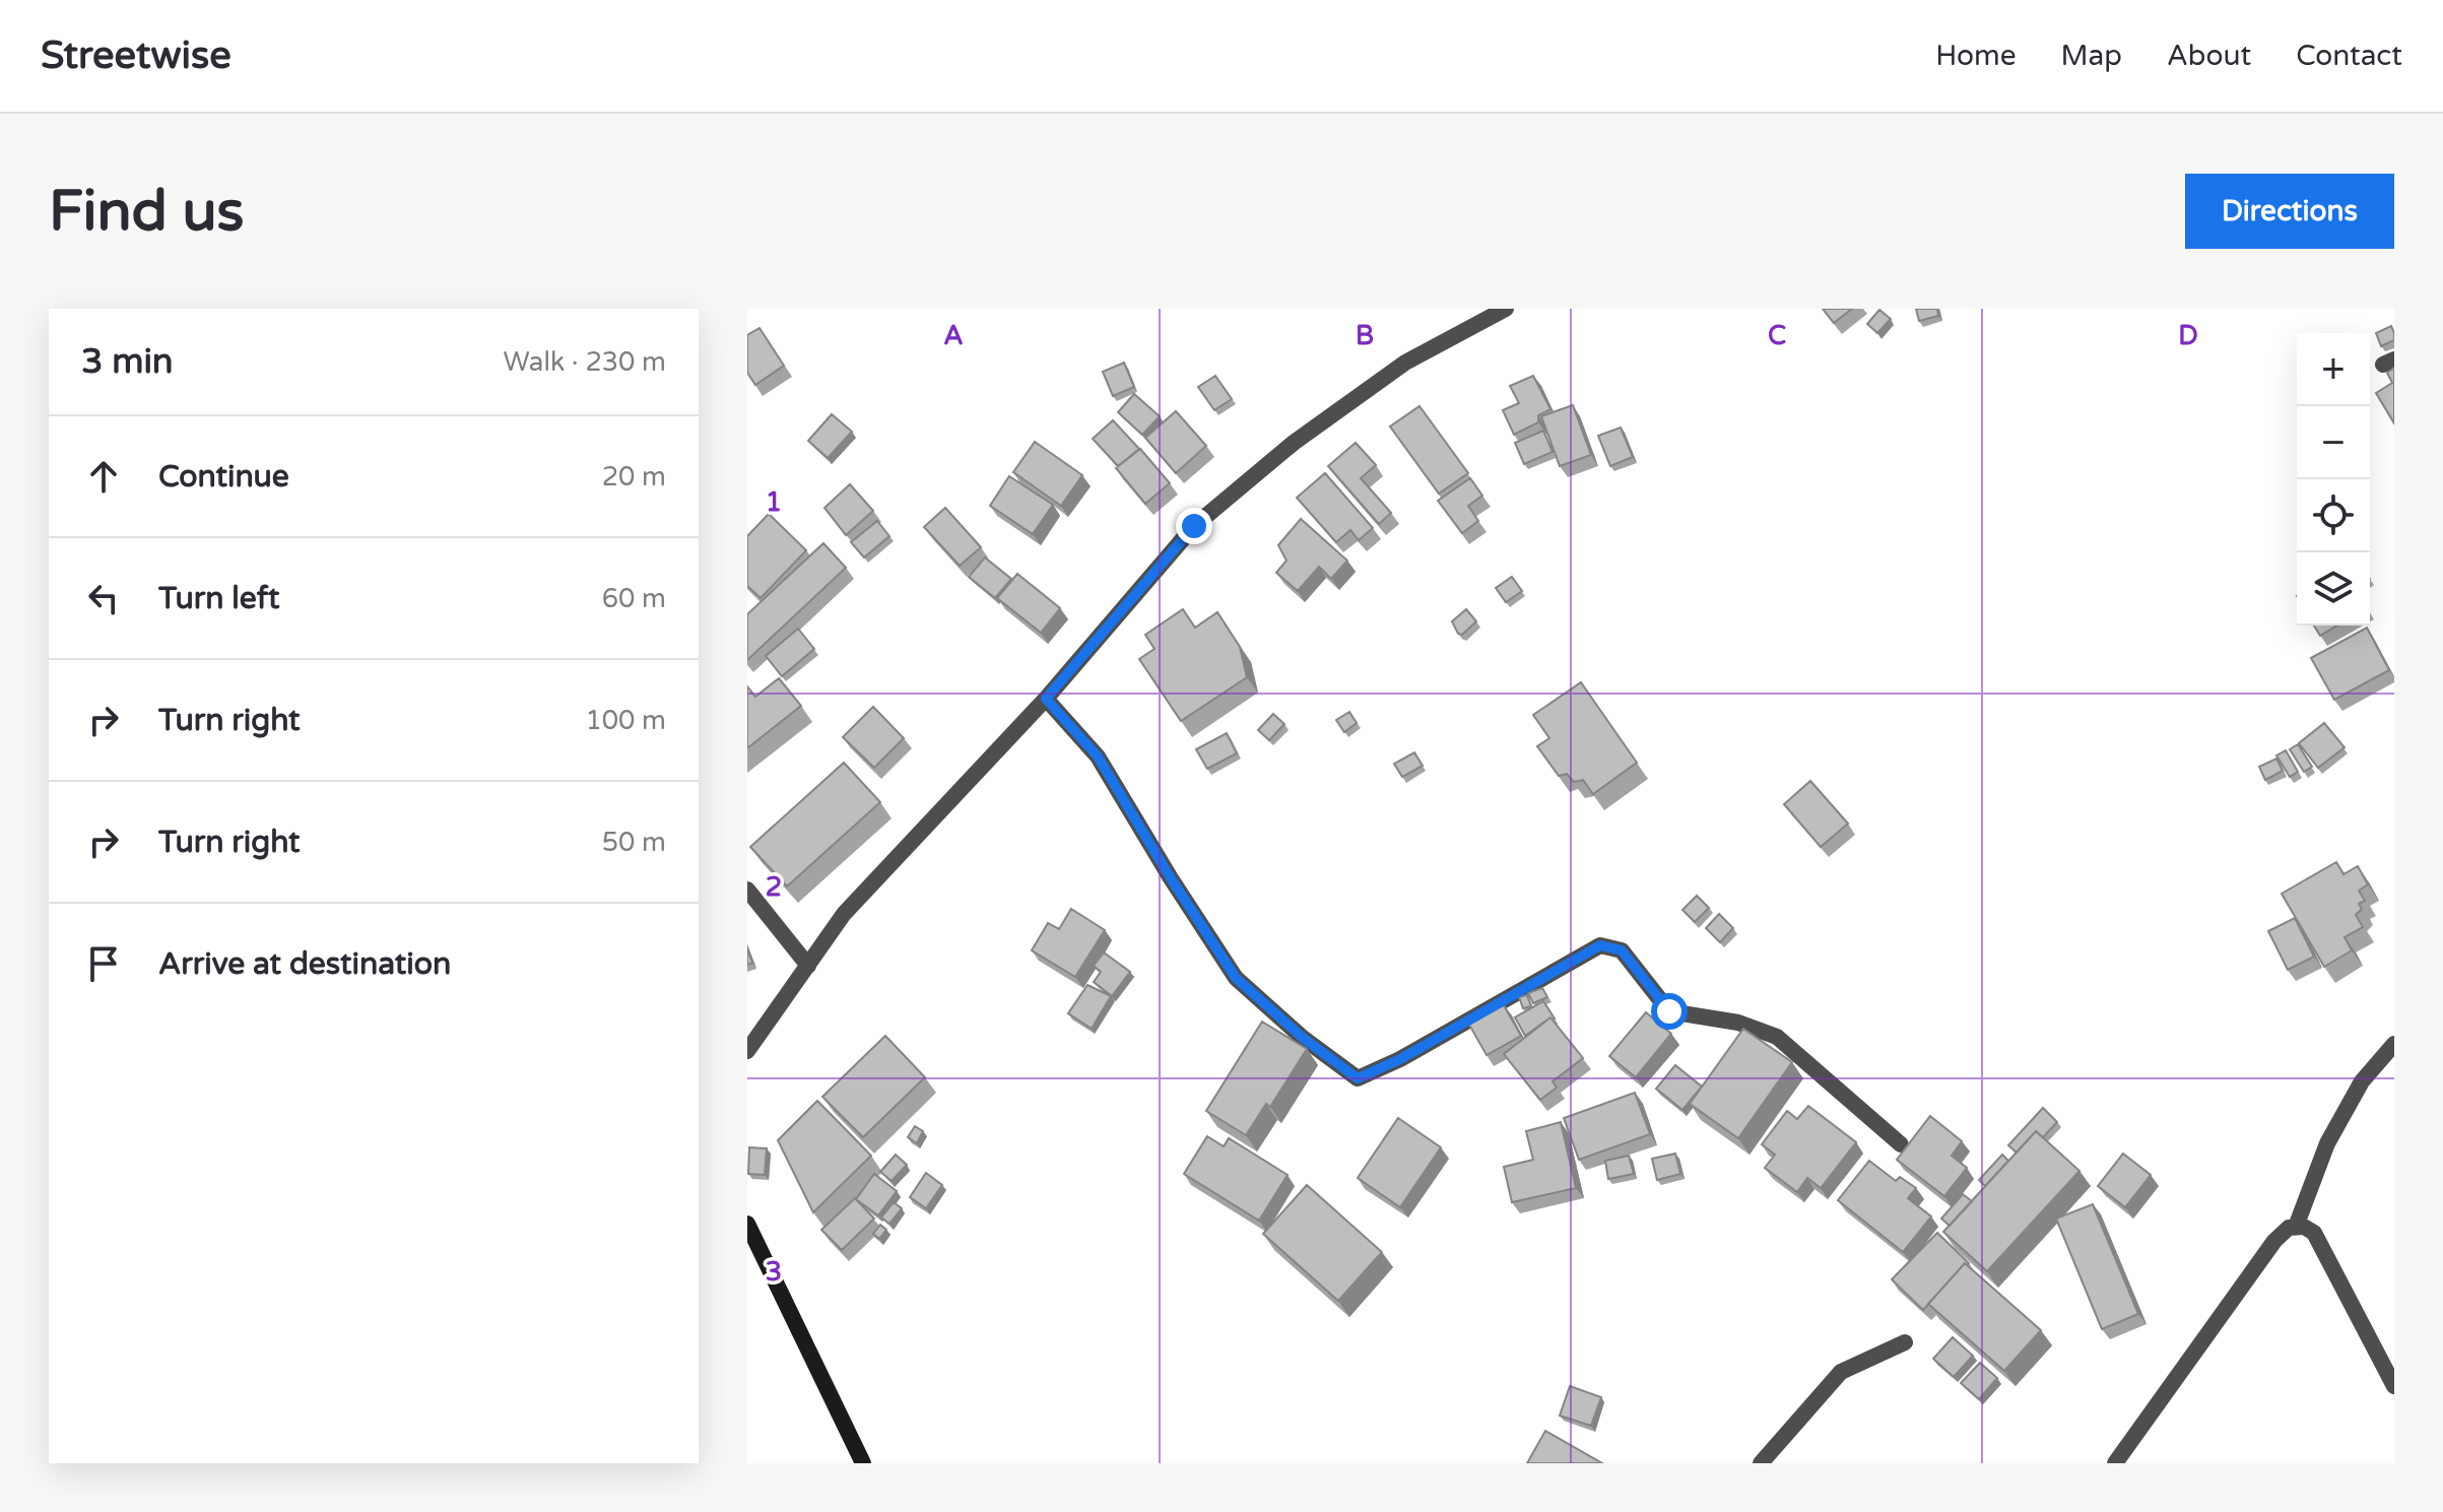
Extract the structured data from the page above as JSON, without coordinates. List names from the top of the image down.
{
  "page": {
    "header": "Streetwise",
    "nav": [
      "Home",
      "Map",
      "About",
      "Contact"
    ],
    "buttons": "Directions",
    "title": "Find us",
    "heading": ["3 min", "Walk · 230 m"],
    "map_buttons": ["+", "−"],
    "list": [
      ["Continue", "20 m"],
      ["Turn left", "60 m"],
      ["Turn right", "100 m"],
      ["Turn right", "50 m"],
      "Arrive at destination"
    ]
  },
  "grid": {
    "columns": [
      "A",
      "B",
      "C",
      "D"
    ],
    "rows": ["1", "2", "3"]
  }
}
